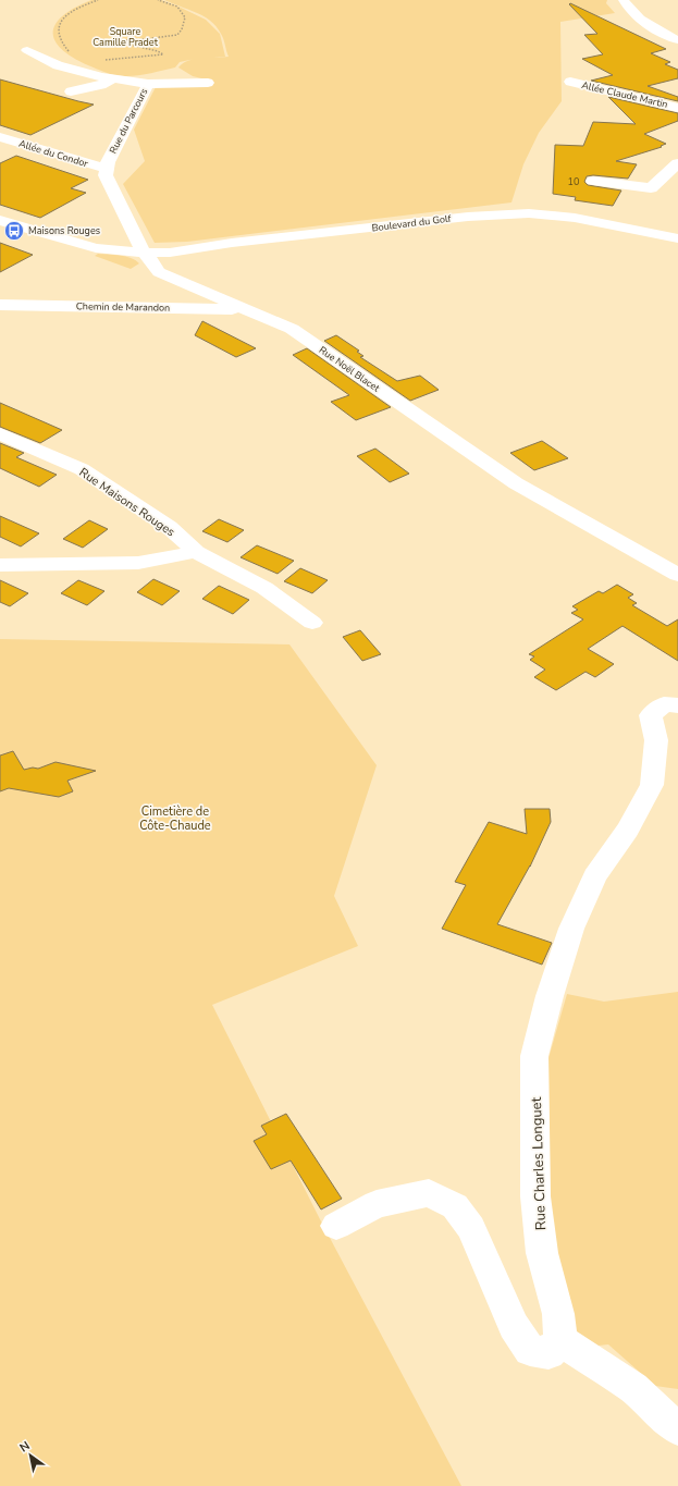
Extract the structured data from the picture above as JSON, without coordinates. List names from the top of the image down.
{
  "streets": {
    "street": [
      "Allée Claude Martin",
      "Rue du Parcours",
      "Allée du Condor",
      "Boulevard du Golf",
      "Chemin de Marandon",
      "Rue Noël Blacet",
      "Rue Maisons Rouges",
      "Rue Charles Longuet"
    ]
  },
  "crossings": [
    ["Rue du Parcours", "Allée du Condor"],
    ["Rue du Parcours", "Boulevard du Golf"],
    ["Rue du Parcours", "Rue Noël Blacet"],
    ["Boulevard du Golf", "Rue Noël Blacet"],
    ["Chemin de Marandon", "Rue Noël Blacet"]
  ],
  "parks": ["Square Camille Pradet", "Cimetière de Côte-Chaude"],
  "places": {
    "bus stop": ["Maisons Rouges"]
  },
  "house_numbers": ["10"],
  "north": "top left"
}
